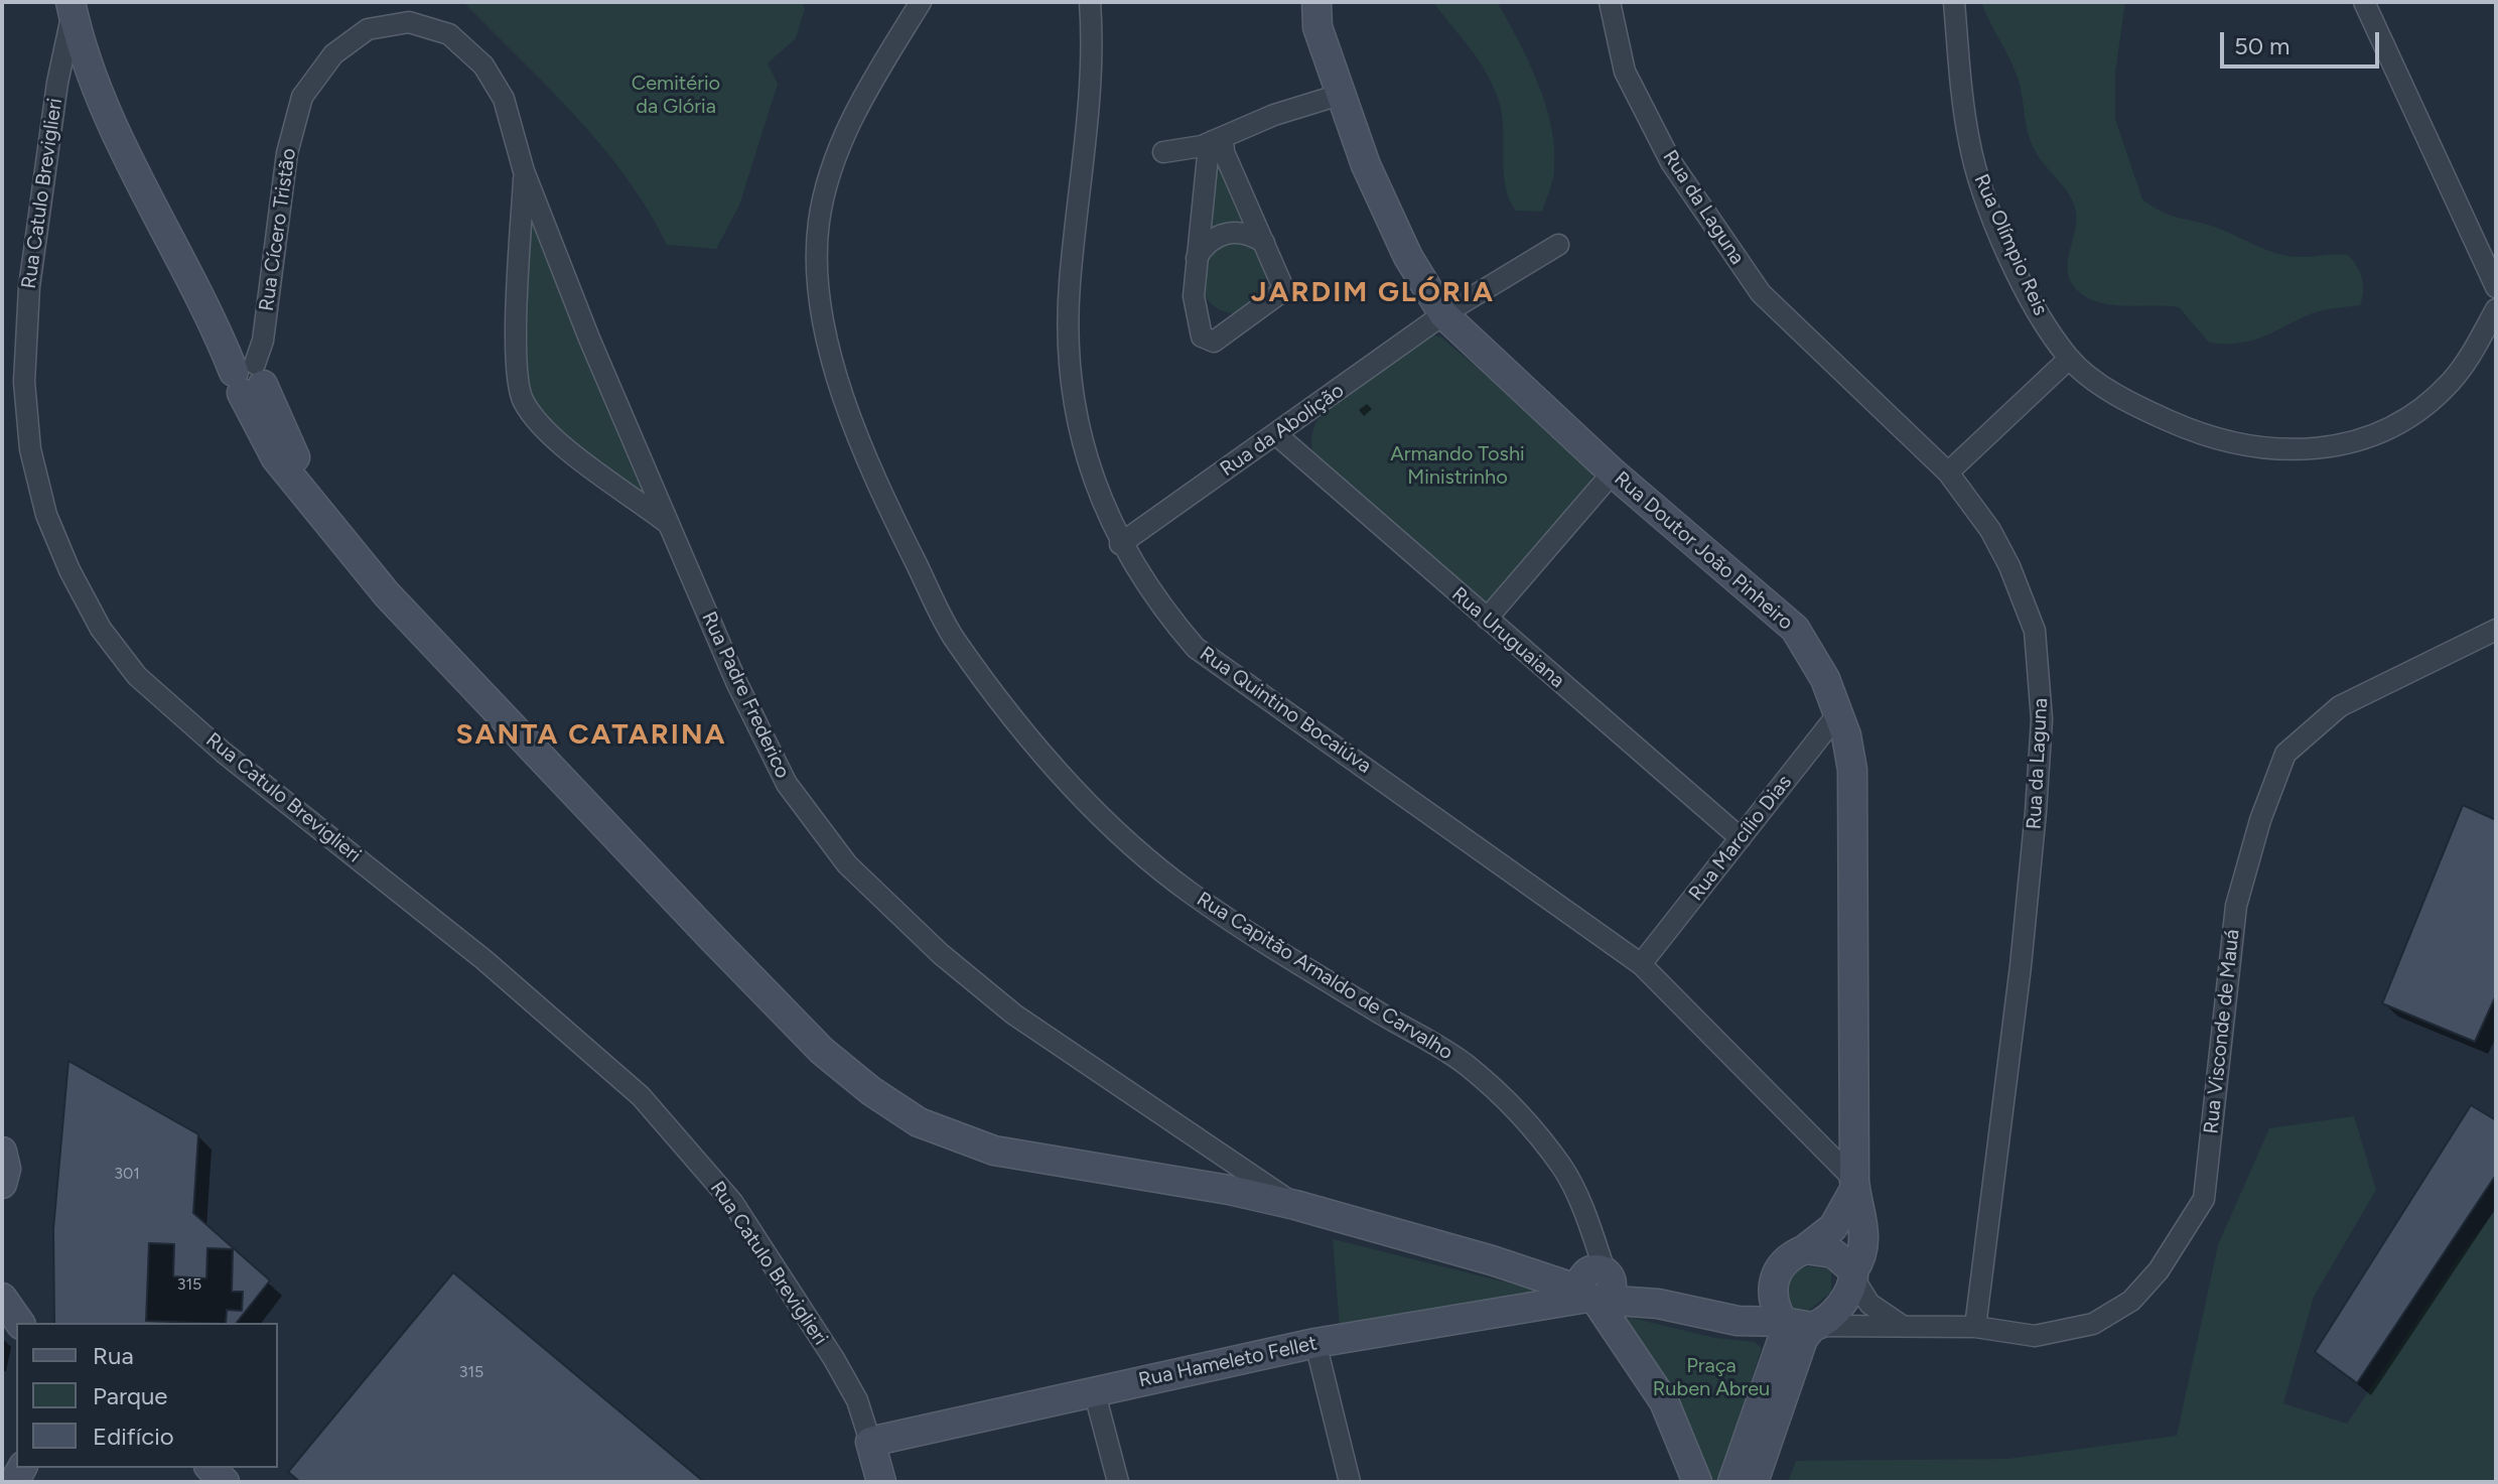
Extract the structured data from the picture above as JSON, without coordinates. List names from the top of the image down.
{
  "streets": {
    "main road": ["Rua Doutor João Pinheiro", "Rua Visconde de Mauá", "Rua Hameleto Fellet"],
    "street": [
      "Rua Catulo Breviglieri",
      "Rua da Laguna",
      "Rua Cícero Tristão",
      "Rua Olímpio Reis",
      "Rua da Abolição",
      "Rua Uruguaiana",
      "Rua Padre Frederico",
      "Rua Quintino Bocaiúva",
      "Rua Marcílio Dias",
      "Rua Capitão Arnaldo de Carvalho"
    ]
  },
  "crossings": [
    ["Rua Catulo Breviglieri", "Rua Hameleto Fellet"],
    ["Rua da Laguna", "Rua Visconde de Mauá"],
    ["Rua Cícero Tristão", "Rua Padre Frederico"],
    ["Rua da Abolição", "Rua Doutor João Pinheiro"],
    ["Rua da Abolição", "Rua Uruguaiana"],
    ["Rua da Abolição", "Rua Quintino Bocaiúva"],
    ["Rua Doutor João Pinheiro", "Rua Quintino Bocaiúva"],
    ["Rua Doutor João Pinheiro", "Rua Marcílio Dias"],
    ["Rua Doutor João Pinheiro", "Rua Visconde de Mauá"],
    ["Rua Uruguaiana", "Rua Marcílio Dias"],
    ["Rua Quintino Bocaiúva", "Rua Marcílio Dias"],
    ["Rua Capitão Arnaldo de Carvalho", "Rua Visconde de Mauá"],
    ["Rua Capitão Arnaldo de Carvalho", "Rua Hameleto Fellet"],
    ["Rua Visconde de Mauá", "Rua Hameleto Fellet"]
  ],
  "districts": ["JARDIM GLÓRIA", "SANTA CATARINA"],
  "parks": ["Cemitério da Glória", "Armando Toshi Ministrinho", "Praça Ruben Abreu"],
  "house_numbers": ["301", "315", "315"],
  "legend": ["Rua", "Parque", "Edifício"],
  "scale_bar": "50 m"
}
